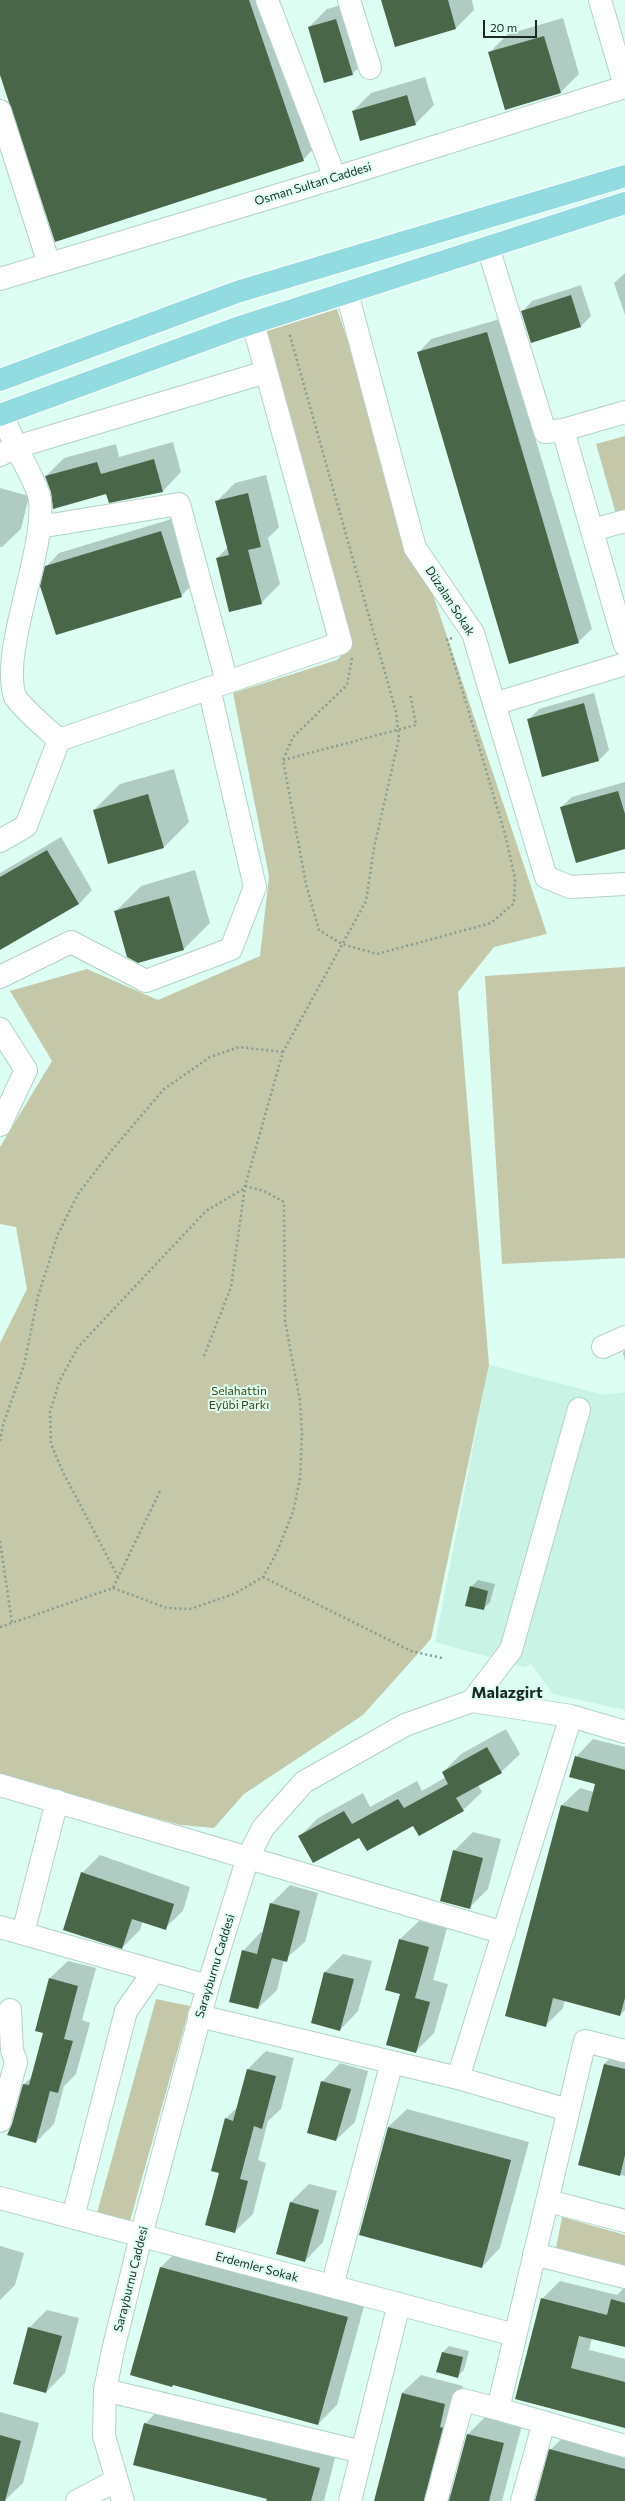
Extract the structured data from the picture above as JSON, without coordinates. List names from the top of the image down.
{
  "streets": {
    "street": [
      "Osman Sultan Caddesi",
      "Düzalan Sokak",
      "Sarayburnu Caddesi",
      "Erdemler Sokak"
    ]
  },
  "crossings": [
    ["Sarayburnu Caddesi", "Erdemler Sokak"]
  ],
  "districts": ["Malazgirt"],
  "parks": ["Selahattin Eyübi Parkı"],
  "scale_bar": "20 m"
}
